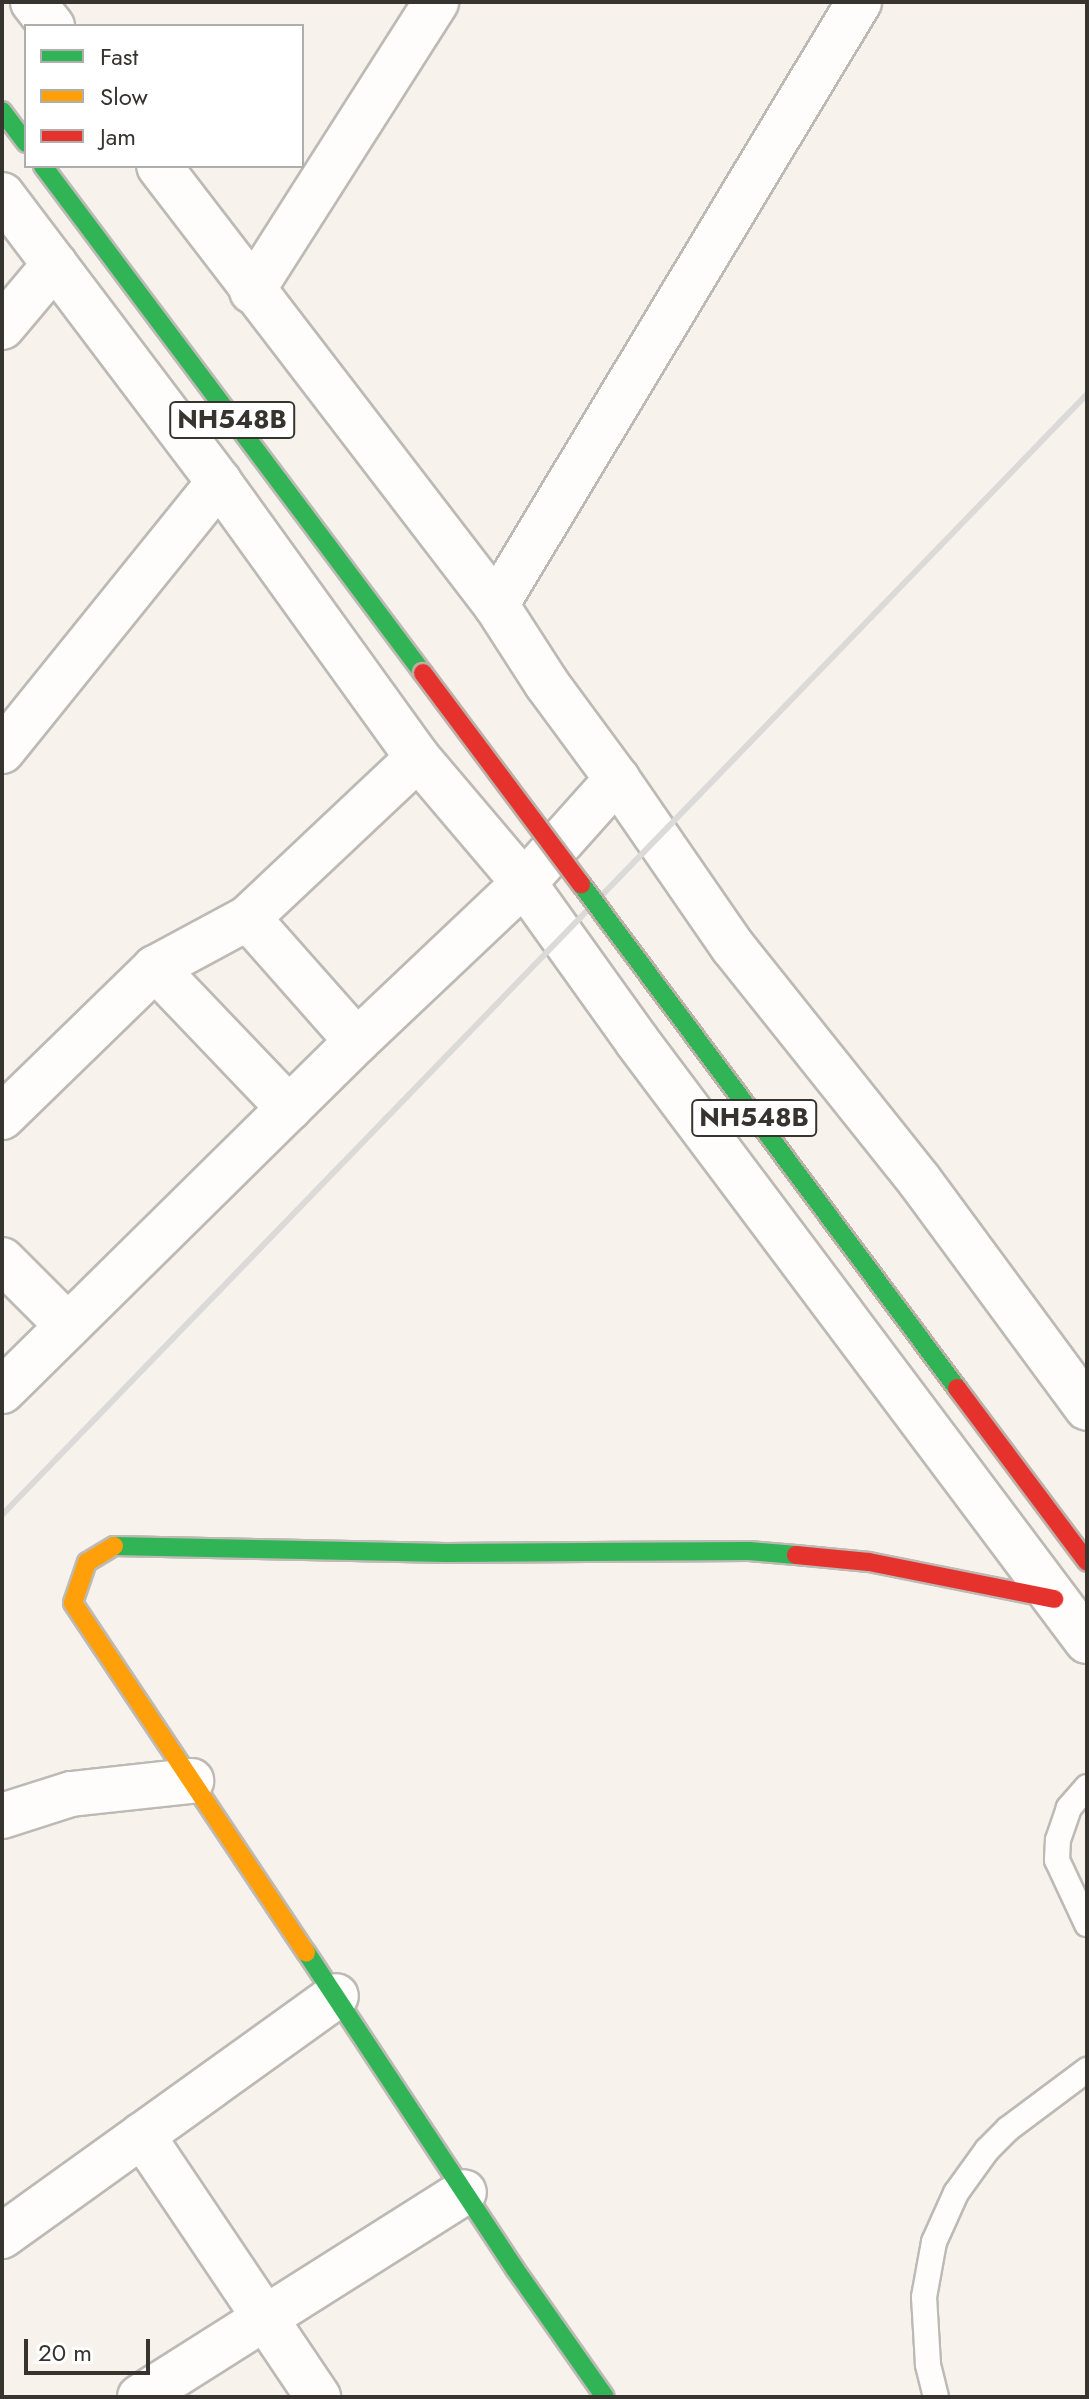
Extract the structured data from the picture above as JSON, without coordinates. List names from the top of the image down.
{
  "streets": {
    "main road": ["NH548B"]
  },
  "legend": ["Fast", "Slow", "Jam"],
  "scale_bar": "20 m"
}
